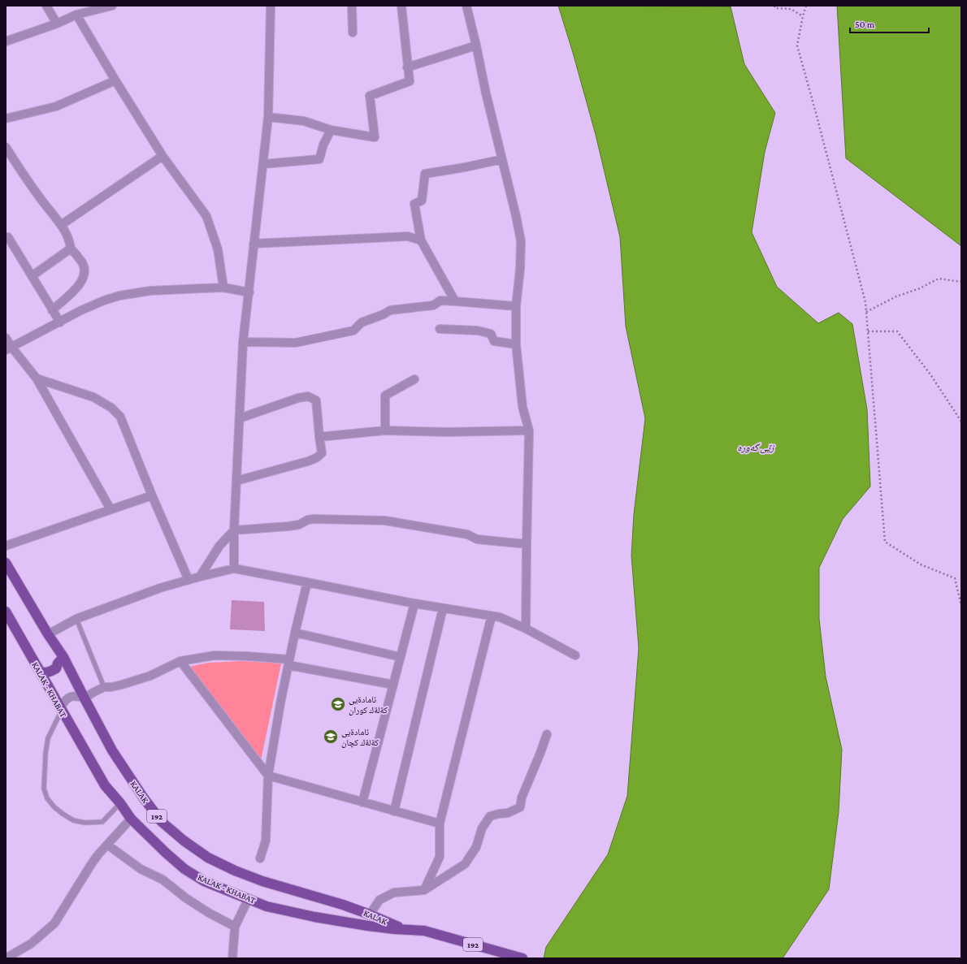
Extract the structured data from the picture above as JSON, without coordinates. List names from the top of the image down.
{
  "streets": {
    "main road": ["KALAK - KHABAT", "KALAK", "192"]
  },
  "crossings": [
    ["KALAK - KHABAT", "KALAK"]
  ],
  "water": ["زێی گەورە"],
  "places": {
    "school or university": ["ئامادةيى كةلةك كوران", "ئامادةيى كةلةك كچان"]
  },
  "scale_bar": "50 m"
}
